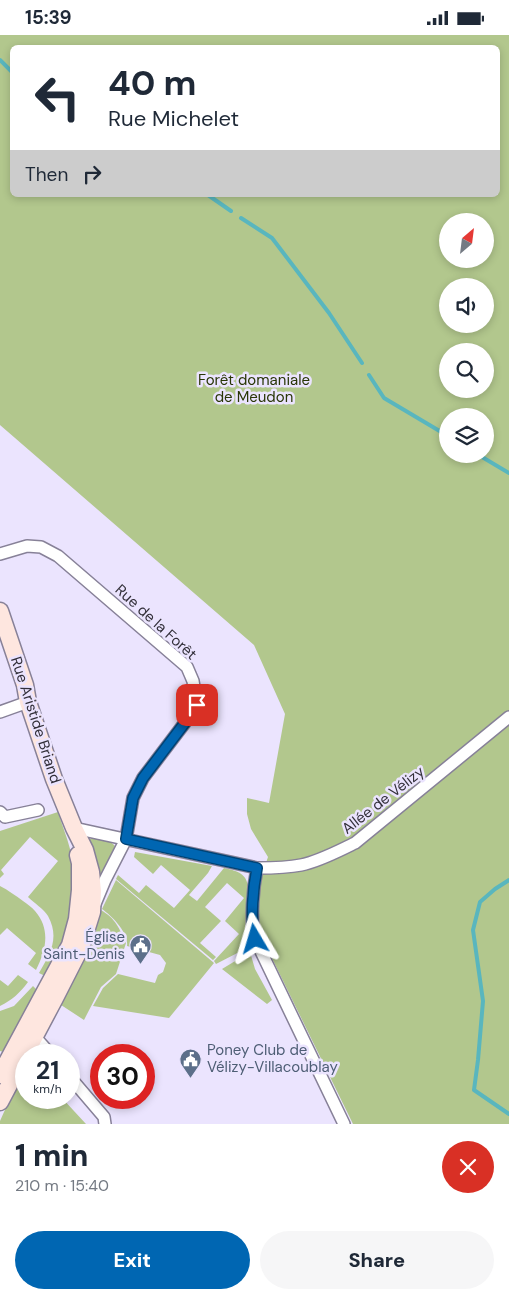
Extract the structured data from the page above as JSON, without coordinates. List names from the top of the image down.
{
  "streets": {
    "street": ["Rue de la Forêt", "Rue Aristide Briand", "Allée de Vélizy"]
  },
  "crossings": [
    ["Rue de la Forêt", "Rue Aristide Briand"],
    ["Rue de la Forêt", "Allée de Vélizy"],
    ["Rue Aristide Briand", "Allée de Vélizy"]
  ],
  "parks": ["Forêt domaniale de Meudon"],
  "places": {
    "public building": ["Église Saint-Denis", "Poney Club de Vélizy-Villacoublay"]
  },
  "north": "top right",
  "page": {
    "status": "15:39",
    "turn": ["40 m", "Rue Michelet"],
    "then": "Then",
    "speed": "21 km/h",
    "limit": "30",
    "heading": ["1 min", "210 m · 15:40"],
    "buttons": ["Exit", "Share"]
  }
}
